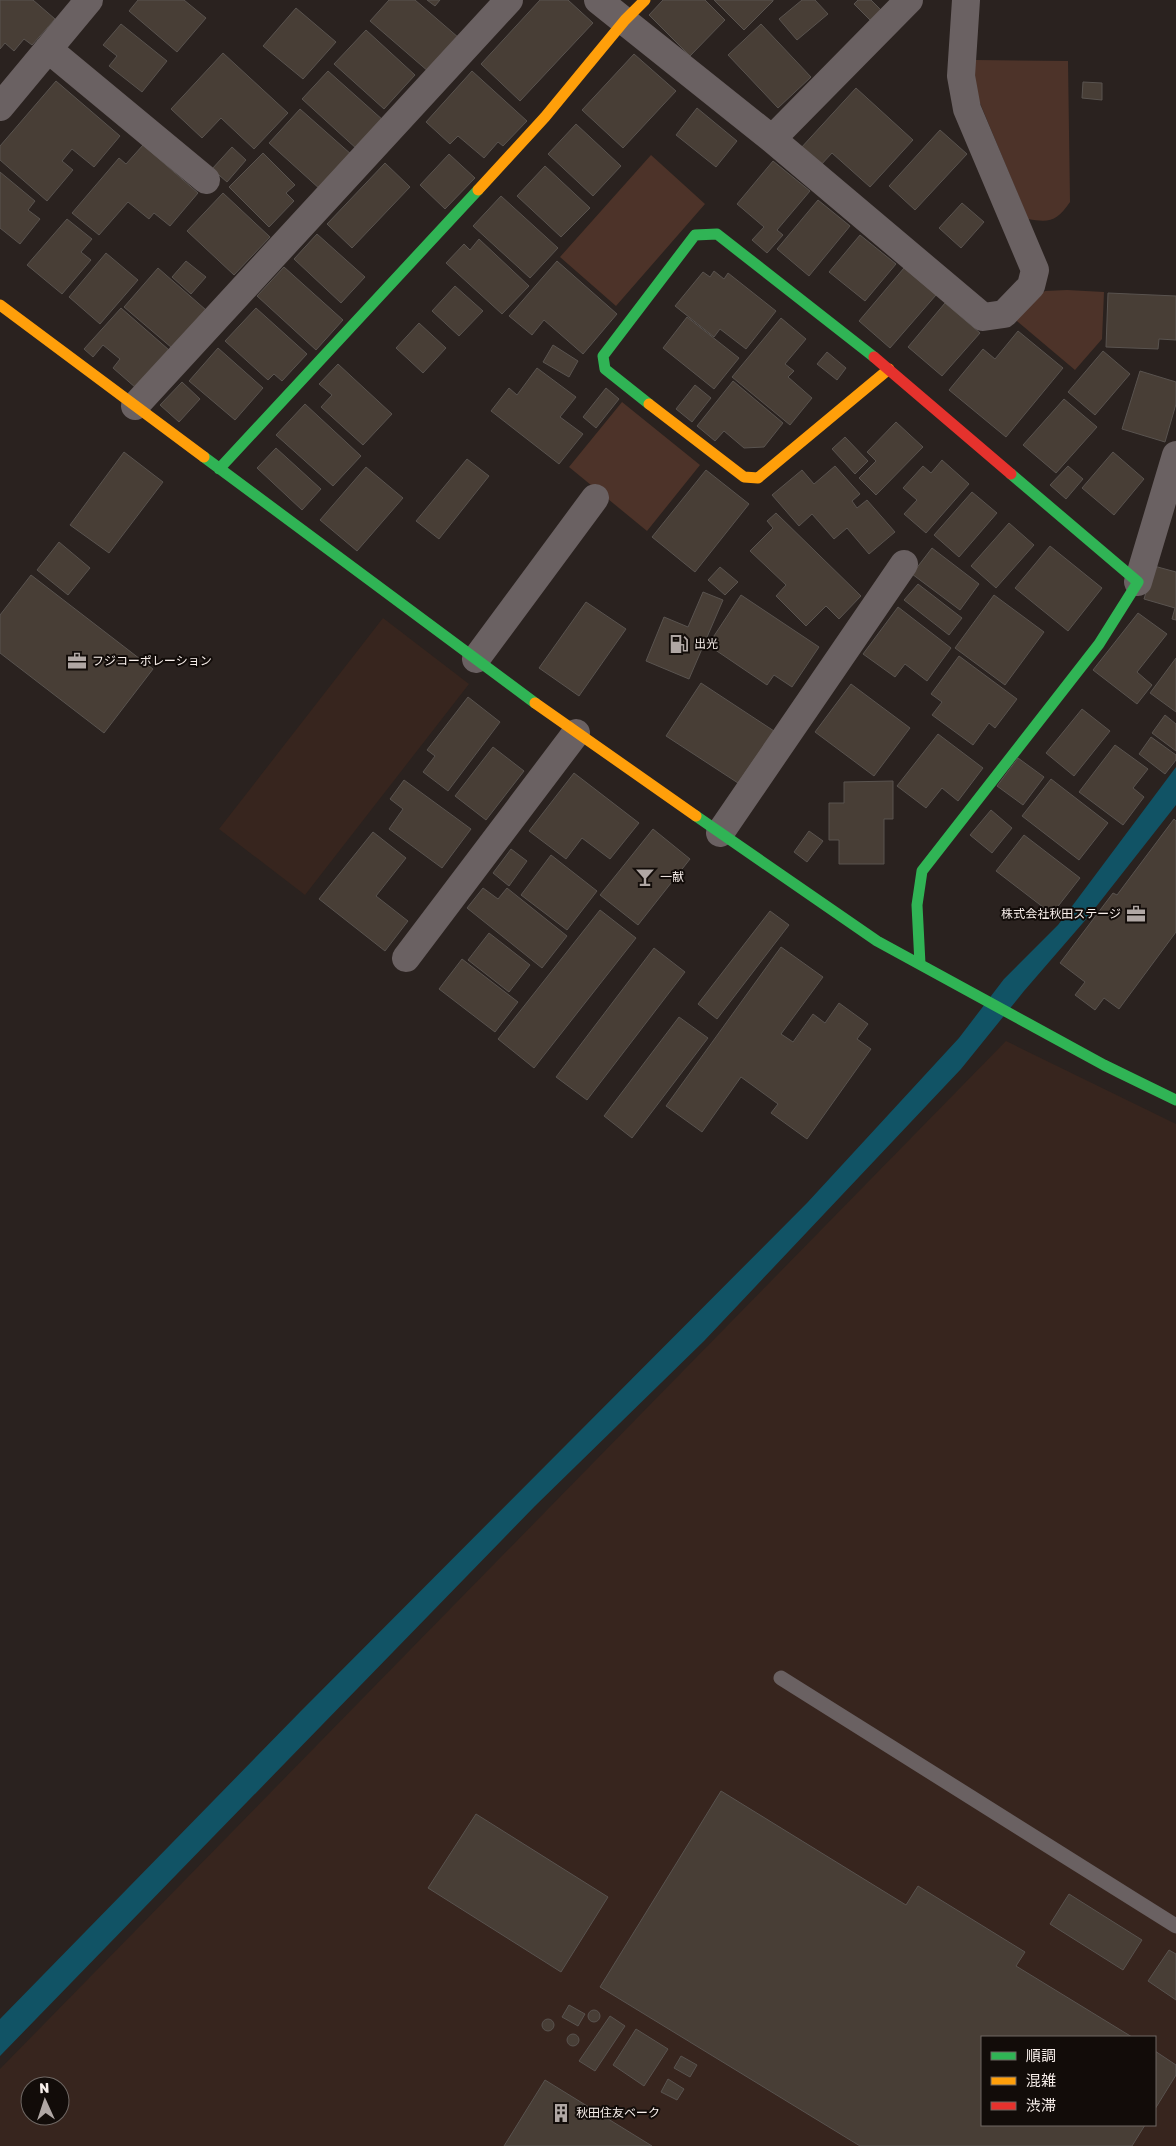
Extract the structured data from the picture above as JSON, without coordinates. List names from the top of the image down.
{
  "places": {
    "fuel station": ["出光"],
    "office": ["フジコーポレーション", "株式会社秋田ステージ"],
    "bar": ["一献"],
    "building": ["秋田住友ベーク"]
  },
  "legend": ["順調", "混雑", "渋滞"],
  "north": "top"
}
